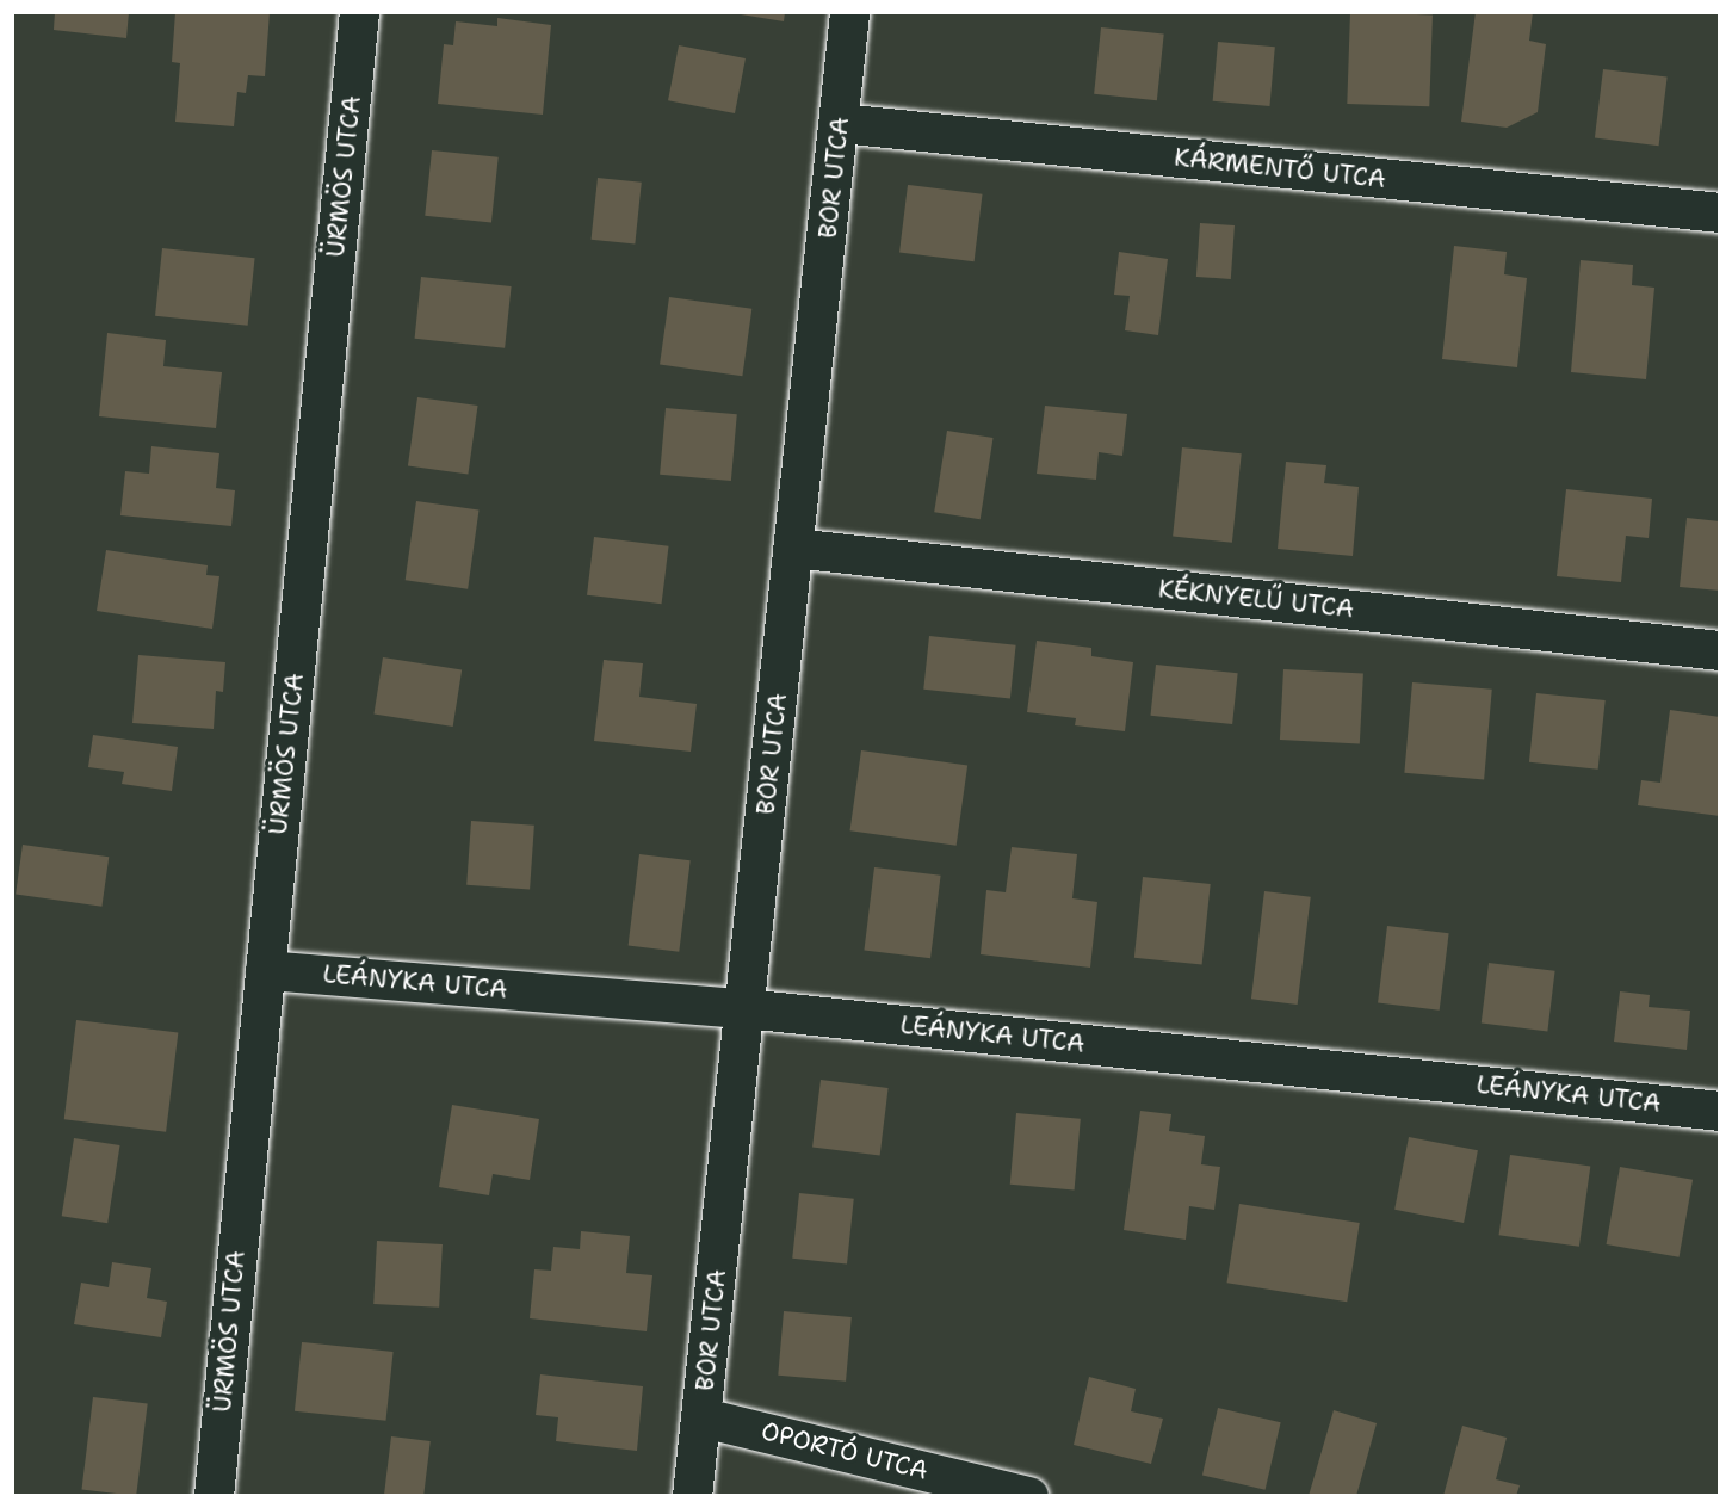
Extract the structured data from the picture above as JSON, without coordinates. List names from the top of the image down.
{
  "streets": {
    "street": [
      "KÁRMENTŐ UTCA",
      "ÜRMÖS UTCA",
      "BOR UTCA",
      "KÉKNYELŰ UTCA",
      "LEÁNYKA UTCA",
      "OPORTÓ UTCA"
    ]
  },
  "crossings": [
    ["KÁRMENTŐ UTCA", "BOR UTCA"],
    ["ÜRMÖS UTCA", "LEÁNYKA UTCA"],
    ["BOR UTCA", "KÉKNYELŰ UTCA"],
    ["BOR UTCA", "LEÁNYKA UTCA"],
    ["BOR UTCA", "OPORTÓ UTCA"]
  ]
}
